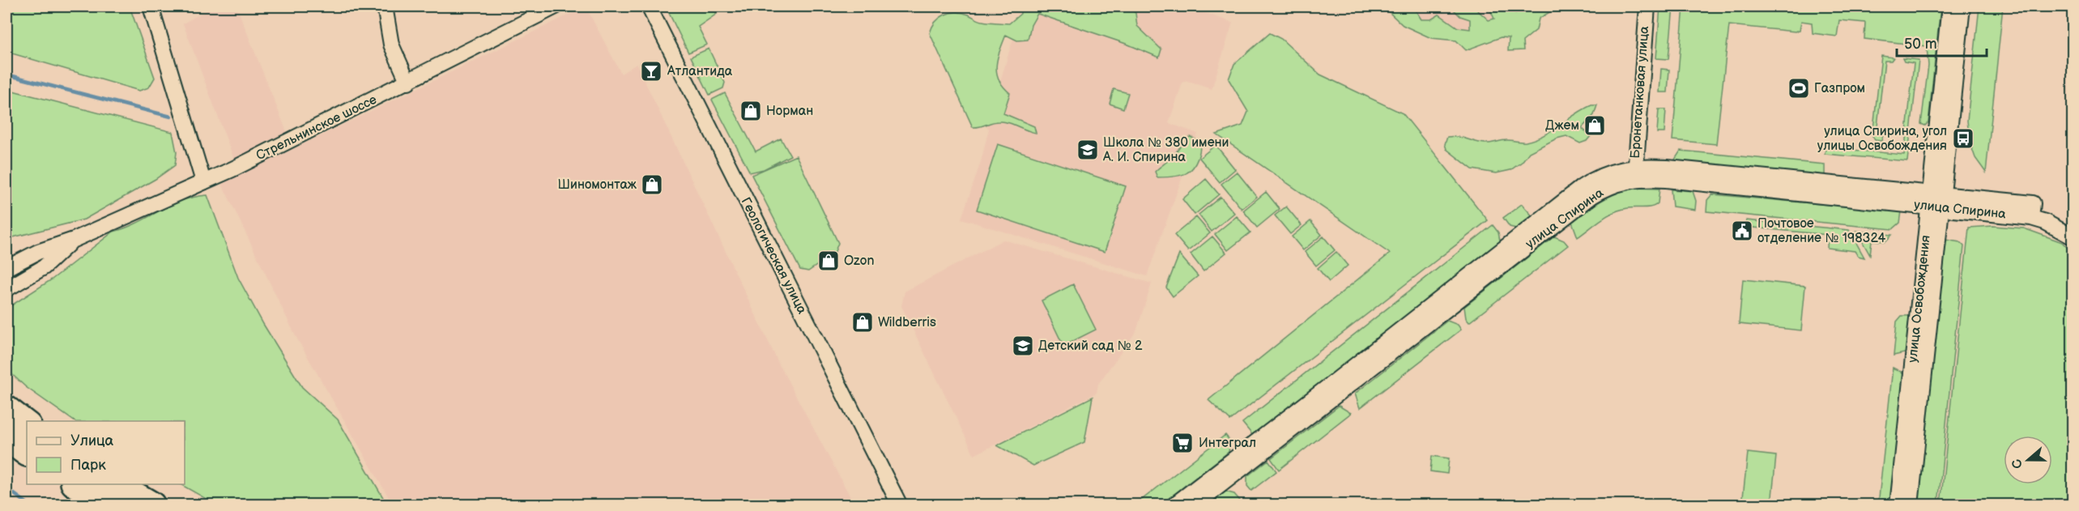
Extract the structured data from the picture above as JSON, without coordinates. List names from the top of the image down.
{
  "streets": {
    "street": [
      "Бронетанковая улица",
      "Стрельнинское шоссе",
      "улица Спирина",
      "Геологическая улица",
      "улица Освобождения"
    ]
  },
  "crossings": [
    ["Бронетанковая улица", "улица Спирина"],
    ["улица Спирина", "улица Освобождения"]
  ],
  "places": {
    "bar": ["Атлантида"],
    "sports": ["Газпром"],
    "shop": [
      "Норман",
      "Джем",
      "Шиномонтаж",
      "Ozon",
      "Wildberris"
    ],
    "bus stop": ["улица Спирина, угол улицы Освобождения"],
    "school or university": ["Школа № 380 имени А. И. Спирина", "Детский сад № 2"],
    "public building": ["Почтовое отделение № 198324"],
    "supermarket": ["Интеграл"]
  },
  "legend": ["Улица", "Парк"],
  "scale_bar": "50 m",
  "north": "left"
}
